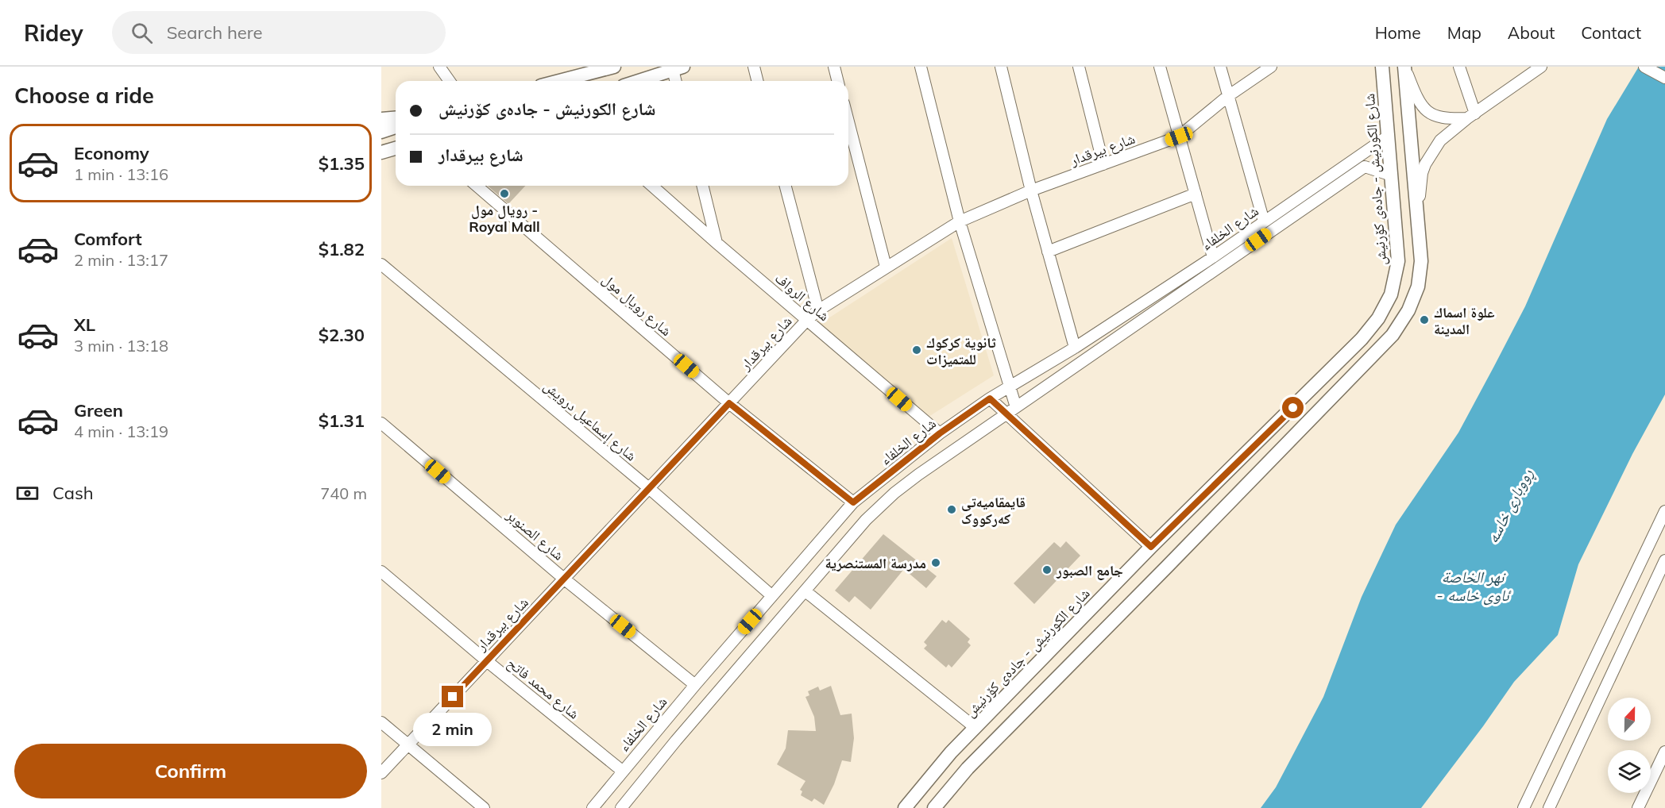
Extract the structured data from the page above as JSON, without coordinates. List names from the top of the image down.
{
  "streets": {
    "main road": ["شارع الكورنيش - جادەی کۆرنیش"],
    "street": [
      "شارع بيرقدار",
      "شارع الخلفاء",
      "شارع الرواف",
      "شارع رويال مول",
      "شارع إسماعيل درويش",
      "شارع الصنوبر",
      "شارع محمد فاتح"
    ]
  },
  "crossings": [
    ["شارع بيرقدار", "شارع الرواف"],
    ["شارع بيرقدار", "شارع رويال مول"],
    ["شارع بيرقدار", "شارع إسماعيل درويش"],
    ["شارع بيرقدار", "شارع الصنوبر"],
    ["شارع بيرقدار", "شارع محمد فاتح"],
    ["شارع الكورنيش - جادەی کۆرنیش", "شارع الخلفاء"],
    ["شارع الخلفاء", "شارع الرواف"],
    ["شارع الخلفاء", "شارع رويال مول"],
    ["شارع الخلفاء", "شارع إسماعيل درويش"],
    ["شارع الخلفاء", "شارع الصنوبر"],
    ["شارع الخلفاء", "شارع محمد فاتح"]
  ],
  "water": ["ڕووباری خاسە", "نهر الخاصة - ئاوی خاسە"],
  "places": [
    "رويال مول - Royal Mall",
    "علوة اسماك المدينة",
    "ثانوية كركوك للمتميزات",
    "قایمقامیەتی کەرکووک",
    "مدرسة المستنصرية",
    "جامع الصبور"
  ],
  "north": "top",
  "page": {
    "header": "Ridey",
    "search": "Search here",
    "nav": [
      "Home",
      "Map",
      "About",
      "Contact"
    ],
    "heading": "Choose a ride",
    "banner": ["شارع الكورنيش - جادەی کۆرنیش", "شارع بيرقدار"],
    "list": [
      {
        "name": "Economy",
        "note": "1 min · 13:16",
        "value": "$1.35"
      },
      {
        "name": "Comfort",
        "note": "2 min · 13:17",
        "value": "$1.82"
      },
      {
        "name": "XL",
        "note": "3 min · 13:18",
        "value": "$2.30"
      },
      {
        "name": "Green",
        "note": "4 min · 13:19",
        "value": "$1.31"
      }
    ],
    "pay": ["Cash", "740 m"],
    "bubble": "2 min",
    "buttons": "Confirm"
  }
}
